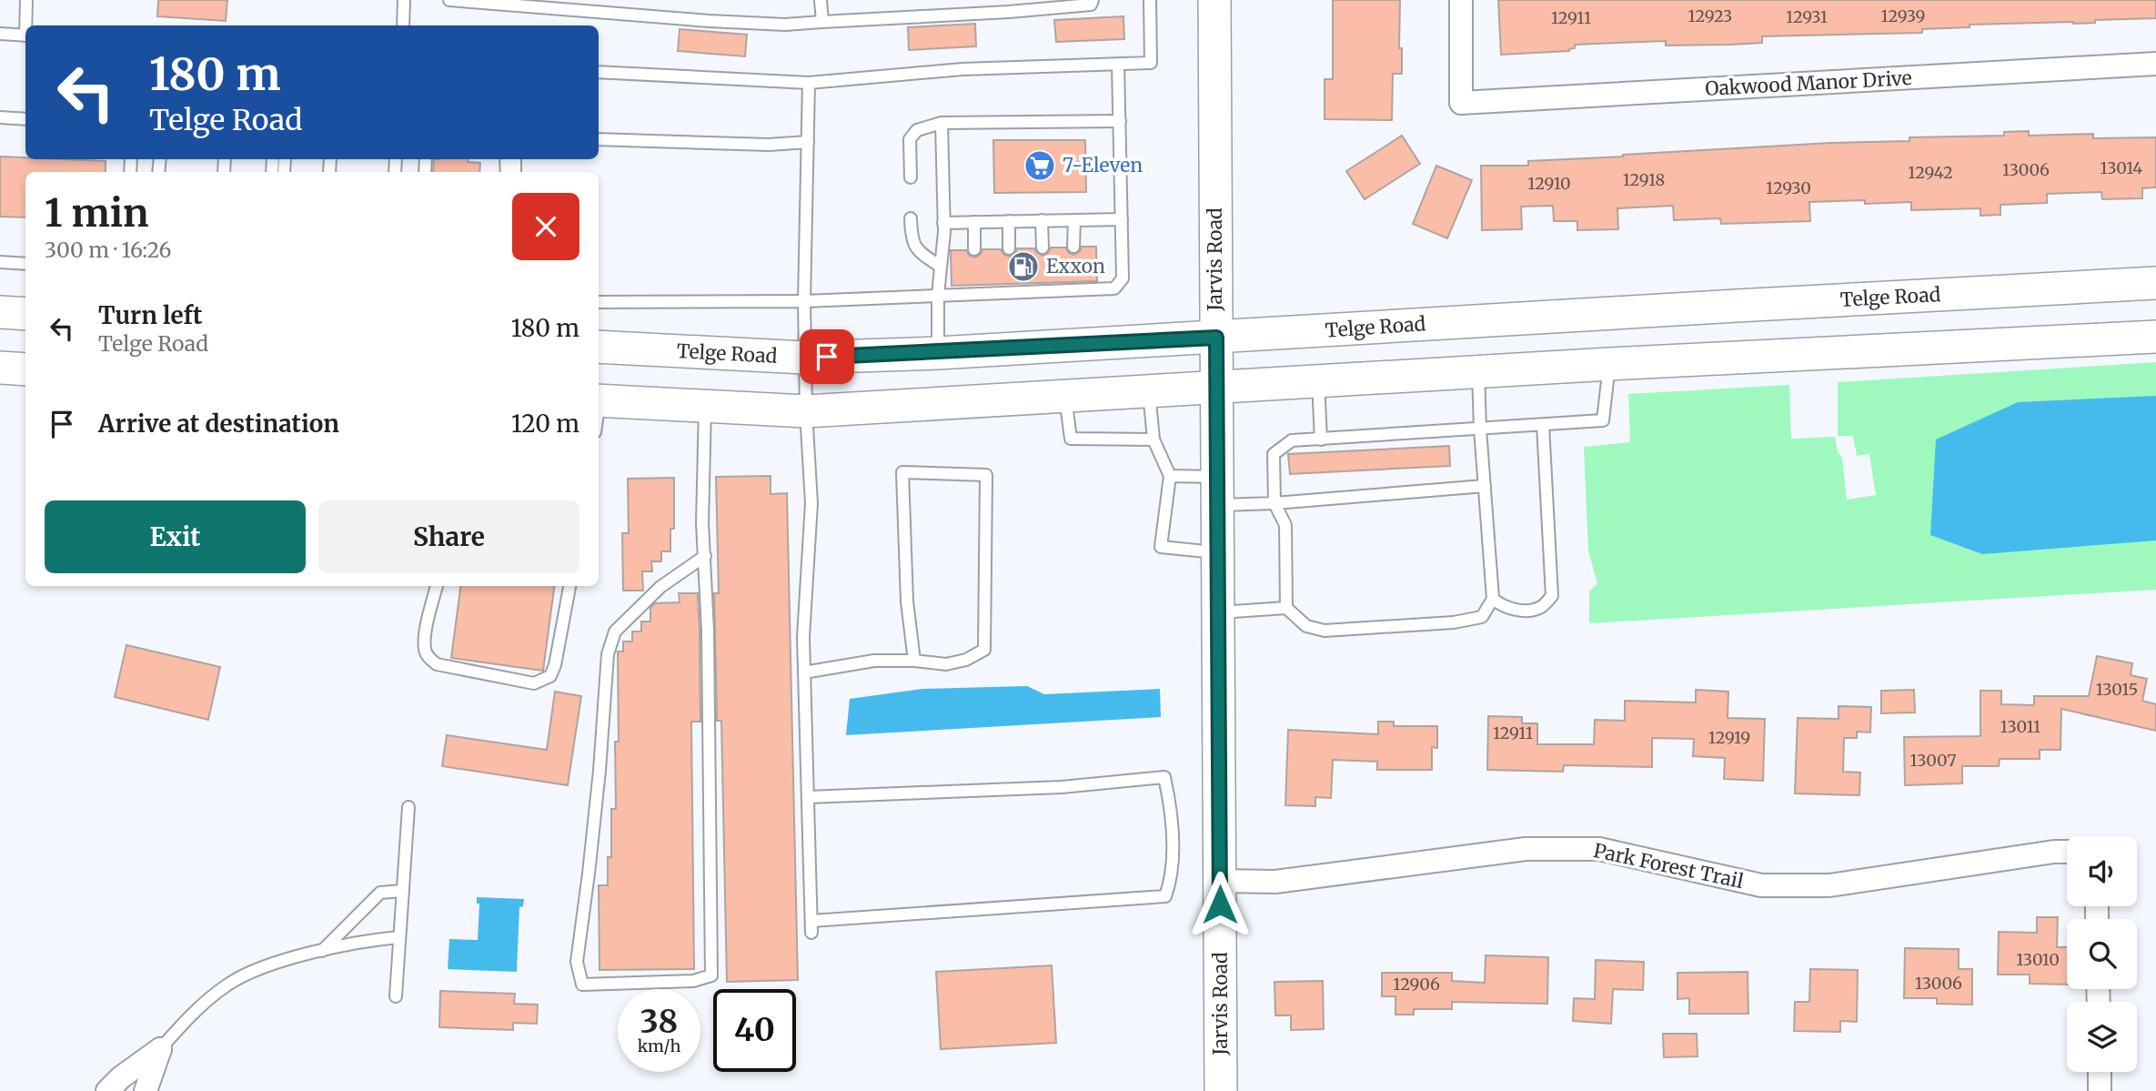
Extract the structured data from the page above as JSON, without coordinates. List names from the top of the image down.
{
  "streets": {
    "main road": ["Jarvis Road", "Telge Road"],
    "street": ["Oakwood Manor Drive", "Park Forest Trail"]
  },
  "crossings": [
    ["Jarvis Road", "Telge Road"],
    ["Jarvis Road", "Park Forest Trail"]
  ],
  "places": {
    "supermarket": ["7-Eleven"],
    "fuel station": ["Exxon"]
  },
  "house_numbers": [
    "12923",
    "12939",
    "12931",
    "12911",
    "13014",
    "13006",
    "12942",
    "12918",
    "12910",
    "12930",
    "13015",
    "13011",
    "12911",
    "12919",
    "13007",
    "13010",
    "13006",
    "12906"
  ],
  "page": {
    "turn": ["180 m", "Telge Road"],
    "heading": ["1 min", "300 m · 16:26"],
    "list": [
      {
        "name": "Turn left",
        "note": "Telge Road",
        "value": "180 m"
      },
      {
        "name": "Arrive at destination",
        "value": "120 m"
      }
    ],
    "buttons": ["Exit", "Share"],
    "speed": "38 km/h",
    "limit": "40"
  }
}
